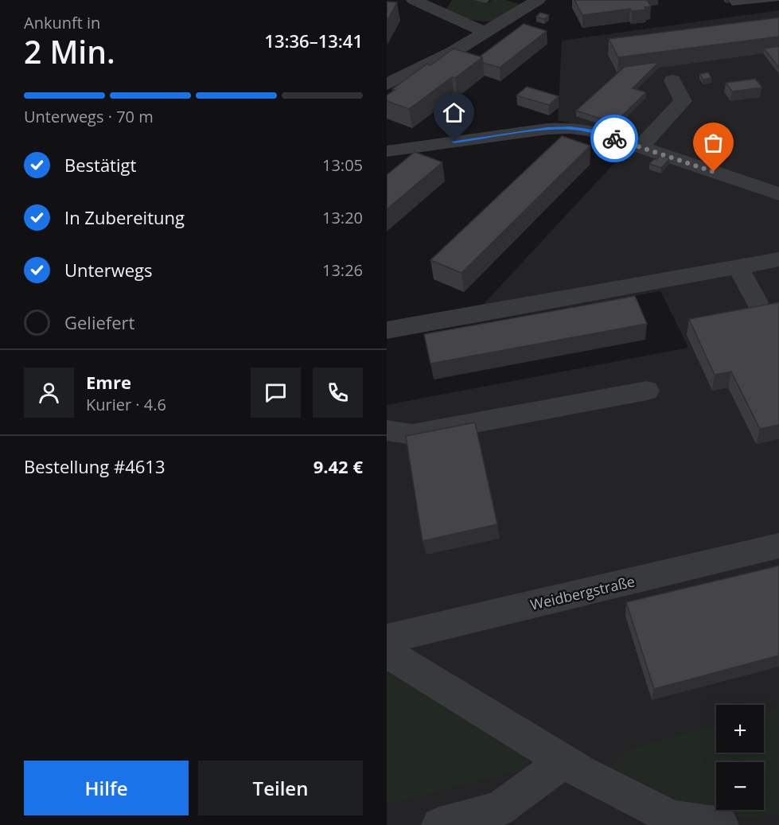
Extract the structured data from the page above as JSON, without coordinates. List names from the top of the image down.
{
  "streets": {
    "street": ["Weidbergstraße"]
  },
  "page": {
    "heading": ["2 Min.", "Ankunft in", "13:36–13:41"],
    "panel": [
      "Emre",
      "Kurier · 4.6",
      "Bestellung #4613",
      "9.42 €"
    ],
    "bar": "Unterwegs · 70 m",
    "list": [
      ["Bestätigt", "13:05"],
      ["In Zubereitung", "13:20"],
      ["Unterwegs", "13:26"],
      "Geliefert"
    ],
    "map_buttons": ["+", "−"],
    "buttons": ["Hilfe", "Teilen"]
  }
}
